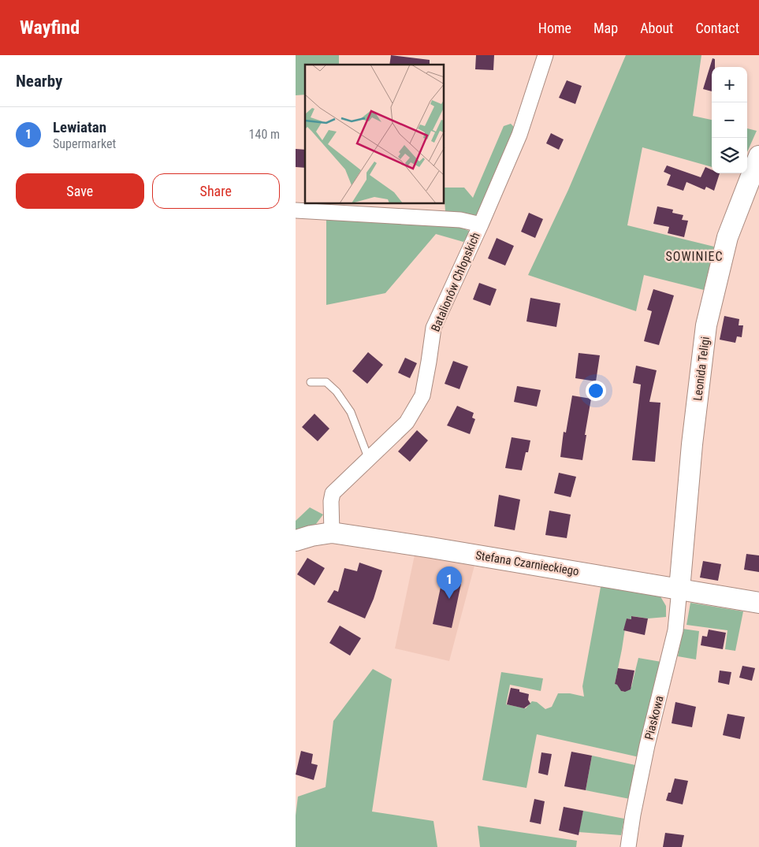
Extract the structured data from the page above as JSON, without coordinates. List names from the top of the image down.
{
  "streets": {
    "street": [
      "Batalionów Chłopskich",
      "Leonida Teligi",
      "Stefana Czarnieckiego",
      "Piaskowa"
    ]
  },
  "crossings": [
    ["Batalionów Chłopskich", "Stefana Czarnieckiego"],
    ["Leonida Teligi", "Stefana Czarnieckiego"],
    ["Leonida Teligi", "Piaskowa"],
    ["Stefana Czarnieckiego", "Piaskowa"]
  ],
  "districts": ["SOWINIEC"],
  "page": {
    "header": "Wayfind",
    "nav": [
      "Home",
      "Map",
      "About",
      "Contact"
    ],
    "heading": "Nearby",
    "map_buttons": ["+", "−"],
    "list": [
      {
        "mark": "1",
        "name": "Lewiatan",
        "note": "Supermarket",
        "value": "140 m"
      }
    ],
    "buttons": ["Save", "Share"],
    "pins": "1"
  }
}
